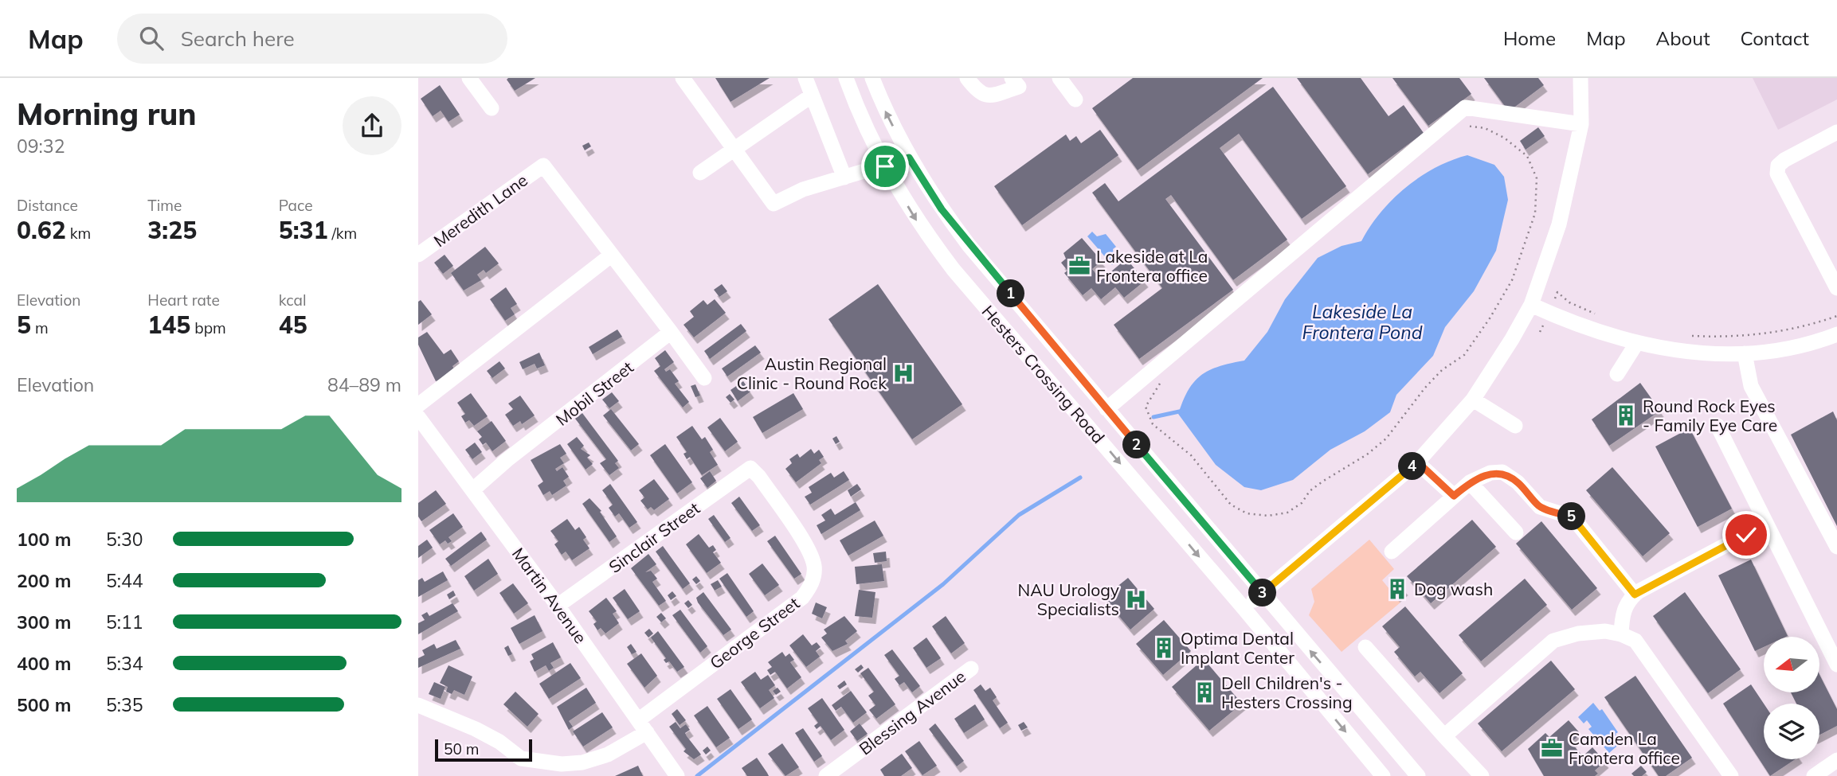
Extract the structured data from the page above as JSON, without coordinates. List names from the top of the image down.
{
  "streets": {
    "street": [
      "Meredith Lane",
      "Hesters Crossing Road",
      "Mobil Street",
      "Sinclair Street",
      "Martin Avenue",
      "George Street",
      "Blessing Avenue"
    ]
  },
  "crossings": [
    ["Mobil Street", "Martin Avenue"],
    ["Sinclair Street", "Martin Avenue"],
    ["Sinclair Street", "George Street"],
    ["Martin Avenue", "George Street"]
  ],
  "water": ["Lakeside La Frontera Pond"],
  "places": {
    "office": ["Lakeside at La Frontera office", "Camden La Frontera office"],
    "hospital": ["Austin Regional Clinic - Round Rock", "NAU Urology Specialists"],
    "building": [
      "Round Rock Eyes - Family Eye Care",
      "Dog wash",
      "Optima Dental Implant Center",
      "Dell Children's - Hesters Crossing"
    ]
  },
  "scale_bar": "50 m",
  "north": "left",
  "page": {
    "header": "Map",
    "search": "Search here",
    "nav": [
      "Home",
      "Map",
      "About",
      "Contact"
    ],
    "heading": ["Morning run", "09:32"],
    "stats": [
      ["Distance", "0.62 km"],
      ["Time", "3:25"],
      ["Pace", "5:31 /km"],
      ["Elevation", "5 m"],
      ["Heart rate", "145 bpm"],
      ["kcal", "45"]
    ],
    "pins": [
      "1",
      "2",
      "4",
      "5",
      "3"
    ],
    "chart": ["Elevation", "84–89 m"],
    "list": [
      {
        "name": "100 m",
        "note": "5:30"
      },
      {
        "name": "200 m",
        "note": "5:44"
      },
      {
        "name": "300 m",
        "note": "5:11"
      },
      {
        "name": "400 m",
        "note": "5:34"
      },
      {
        "name": "500 m",
        "note": "5:35"
      }
    ],
    "scale": "50 m"
  }
}
